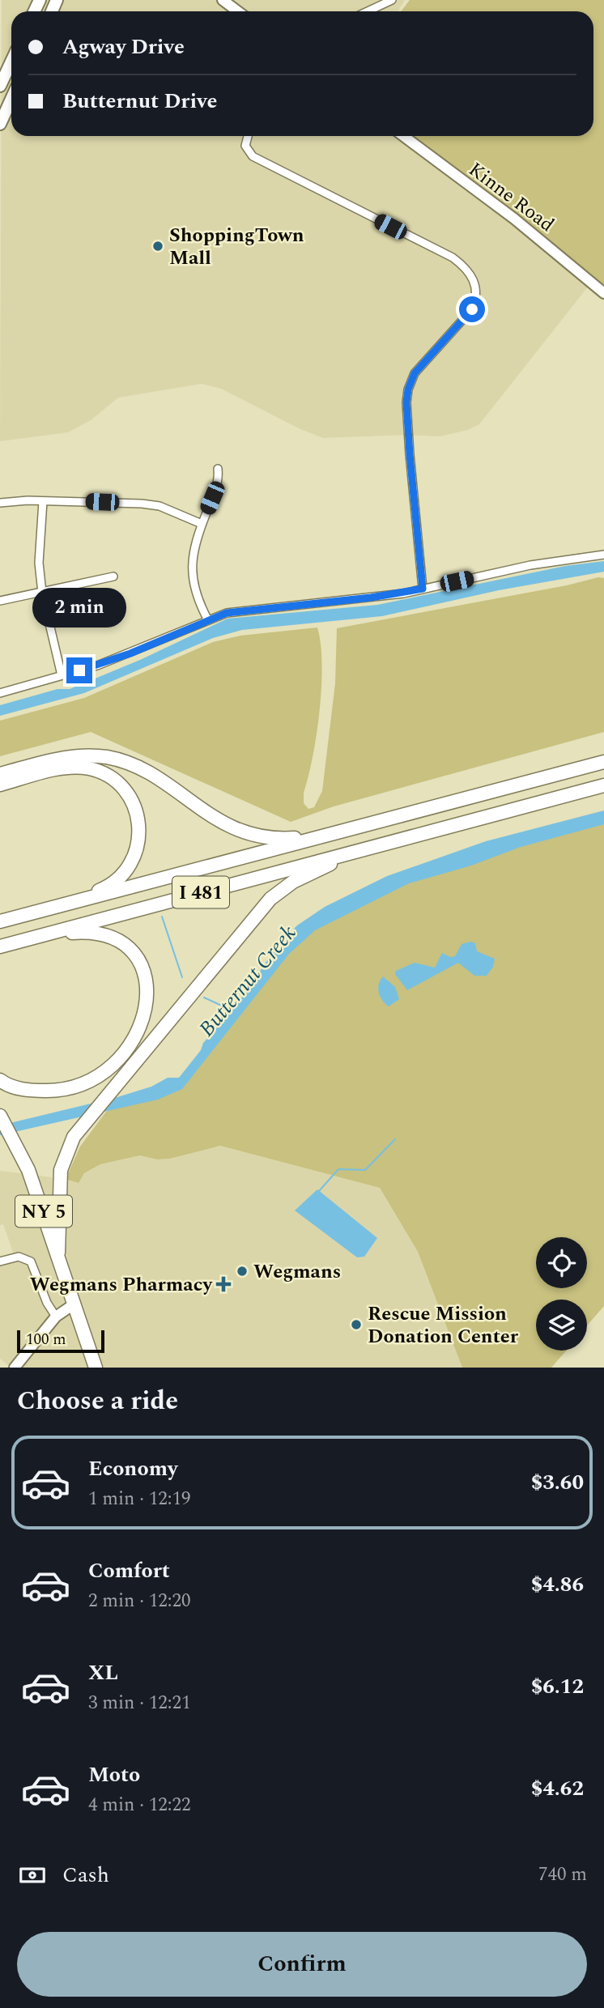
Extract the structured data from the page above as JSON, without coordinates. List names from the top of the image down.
{
  "streets": {
    "highway": ["I 481", "NY 5"],
    "street": ["Kinne Road"]
  },
  "water": ["Butternut Creek"],
  "places": {
    "other": ["ShoppingTown Mall", "Wegmans", "Rescue Mission Donation Center"],
    "health": ["Wegmans Pharmacy"]
  },
  "scale_bar": "100 m",
  "page": {
    "banner": ["Agway Drive", "Butternut Drive"],
    "bubble": "2 min",
    "scale": "100 m",
    "heading": "Choose a ride",
    "list": [
      {
        "name": "Economy",
        "note": "1 min · 12:19",
        "value": "$3.60"
      },
      {
        "name": "Comfort",
        "note": "2 min · 12:20",
        "value": "$4.86"
      },
      {
        "name": "XL",
        "note": "3 min · 12:21",
        "value": "$6.12"
      },
      {
        "name": "Moto",
        "note": "4 min · 12:22",
        "value": "$4.62"
      }
    ],
    "pay": ["Cash", "740 m"],
    "buttons": "Confirm"
  }
}
